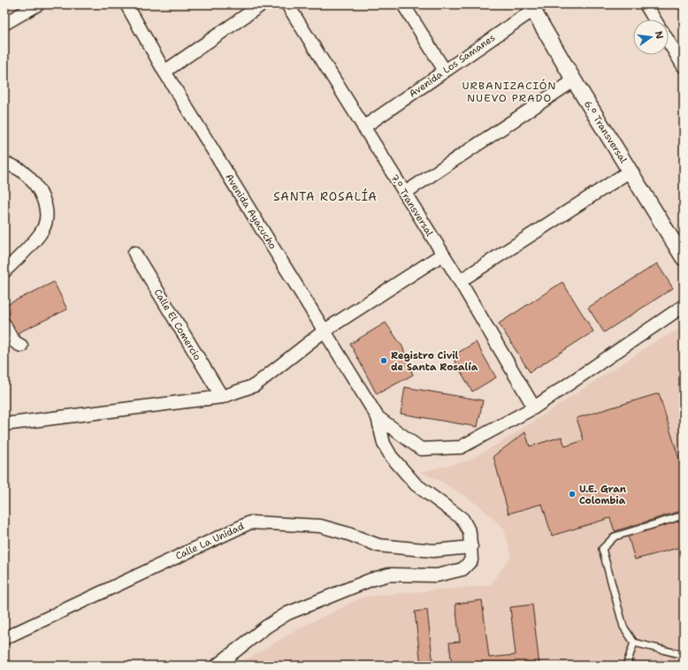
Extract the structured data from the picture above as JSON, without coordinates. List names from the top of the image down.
{
  "streets": {
    "street": [
      "Avenida Los Samanes",
      "6.° Transversal",
      "7.° Transversal",
      "Avenida Ayacucho",
      "Calle El Comercio",
      "Calle La Unidad"
    ]
  },
  "crossings": [
    ["Avenida Los Samanes", "6.° Transversal"],
    ["Avenida Los Samanes", "7.° Transversal"]
  ],
  "districts": ["URBANIZACIÓN NUEVO PRADO", "SANTA ROSALÍA"],
  "places": ["Registro Civil de Santa Rosalía", "U.E. Gran Colombia"],
  "north": "right"
}
